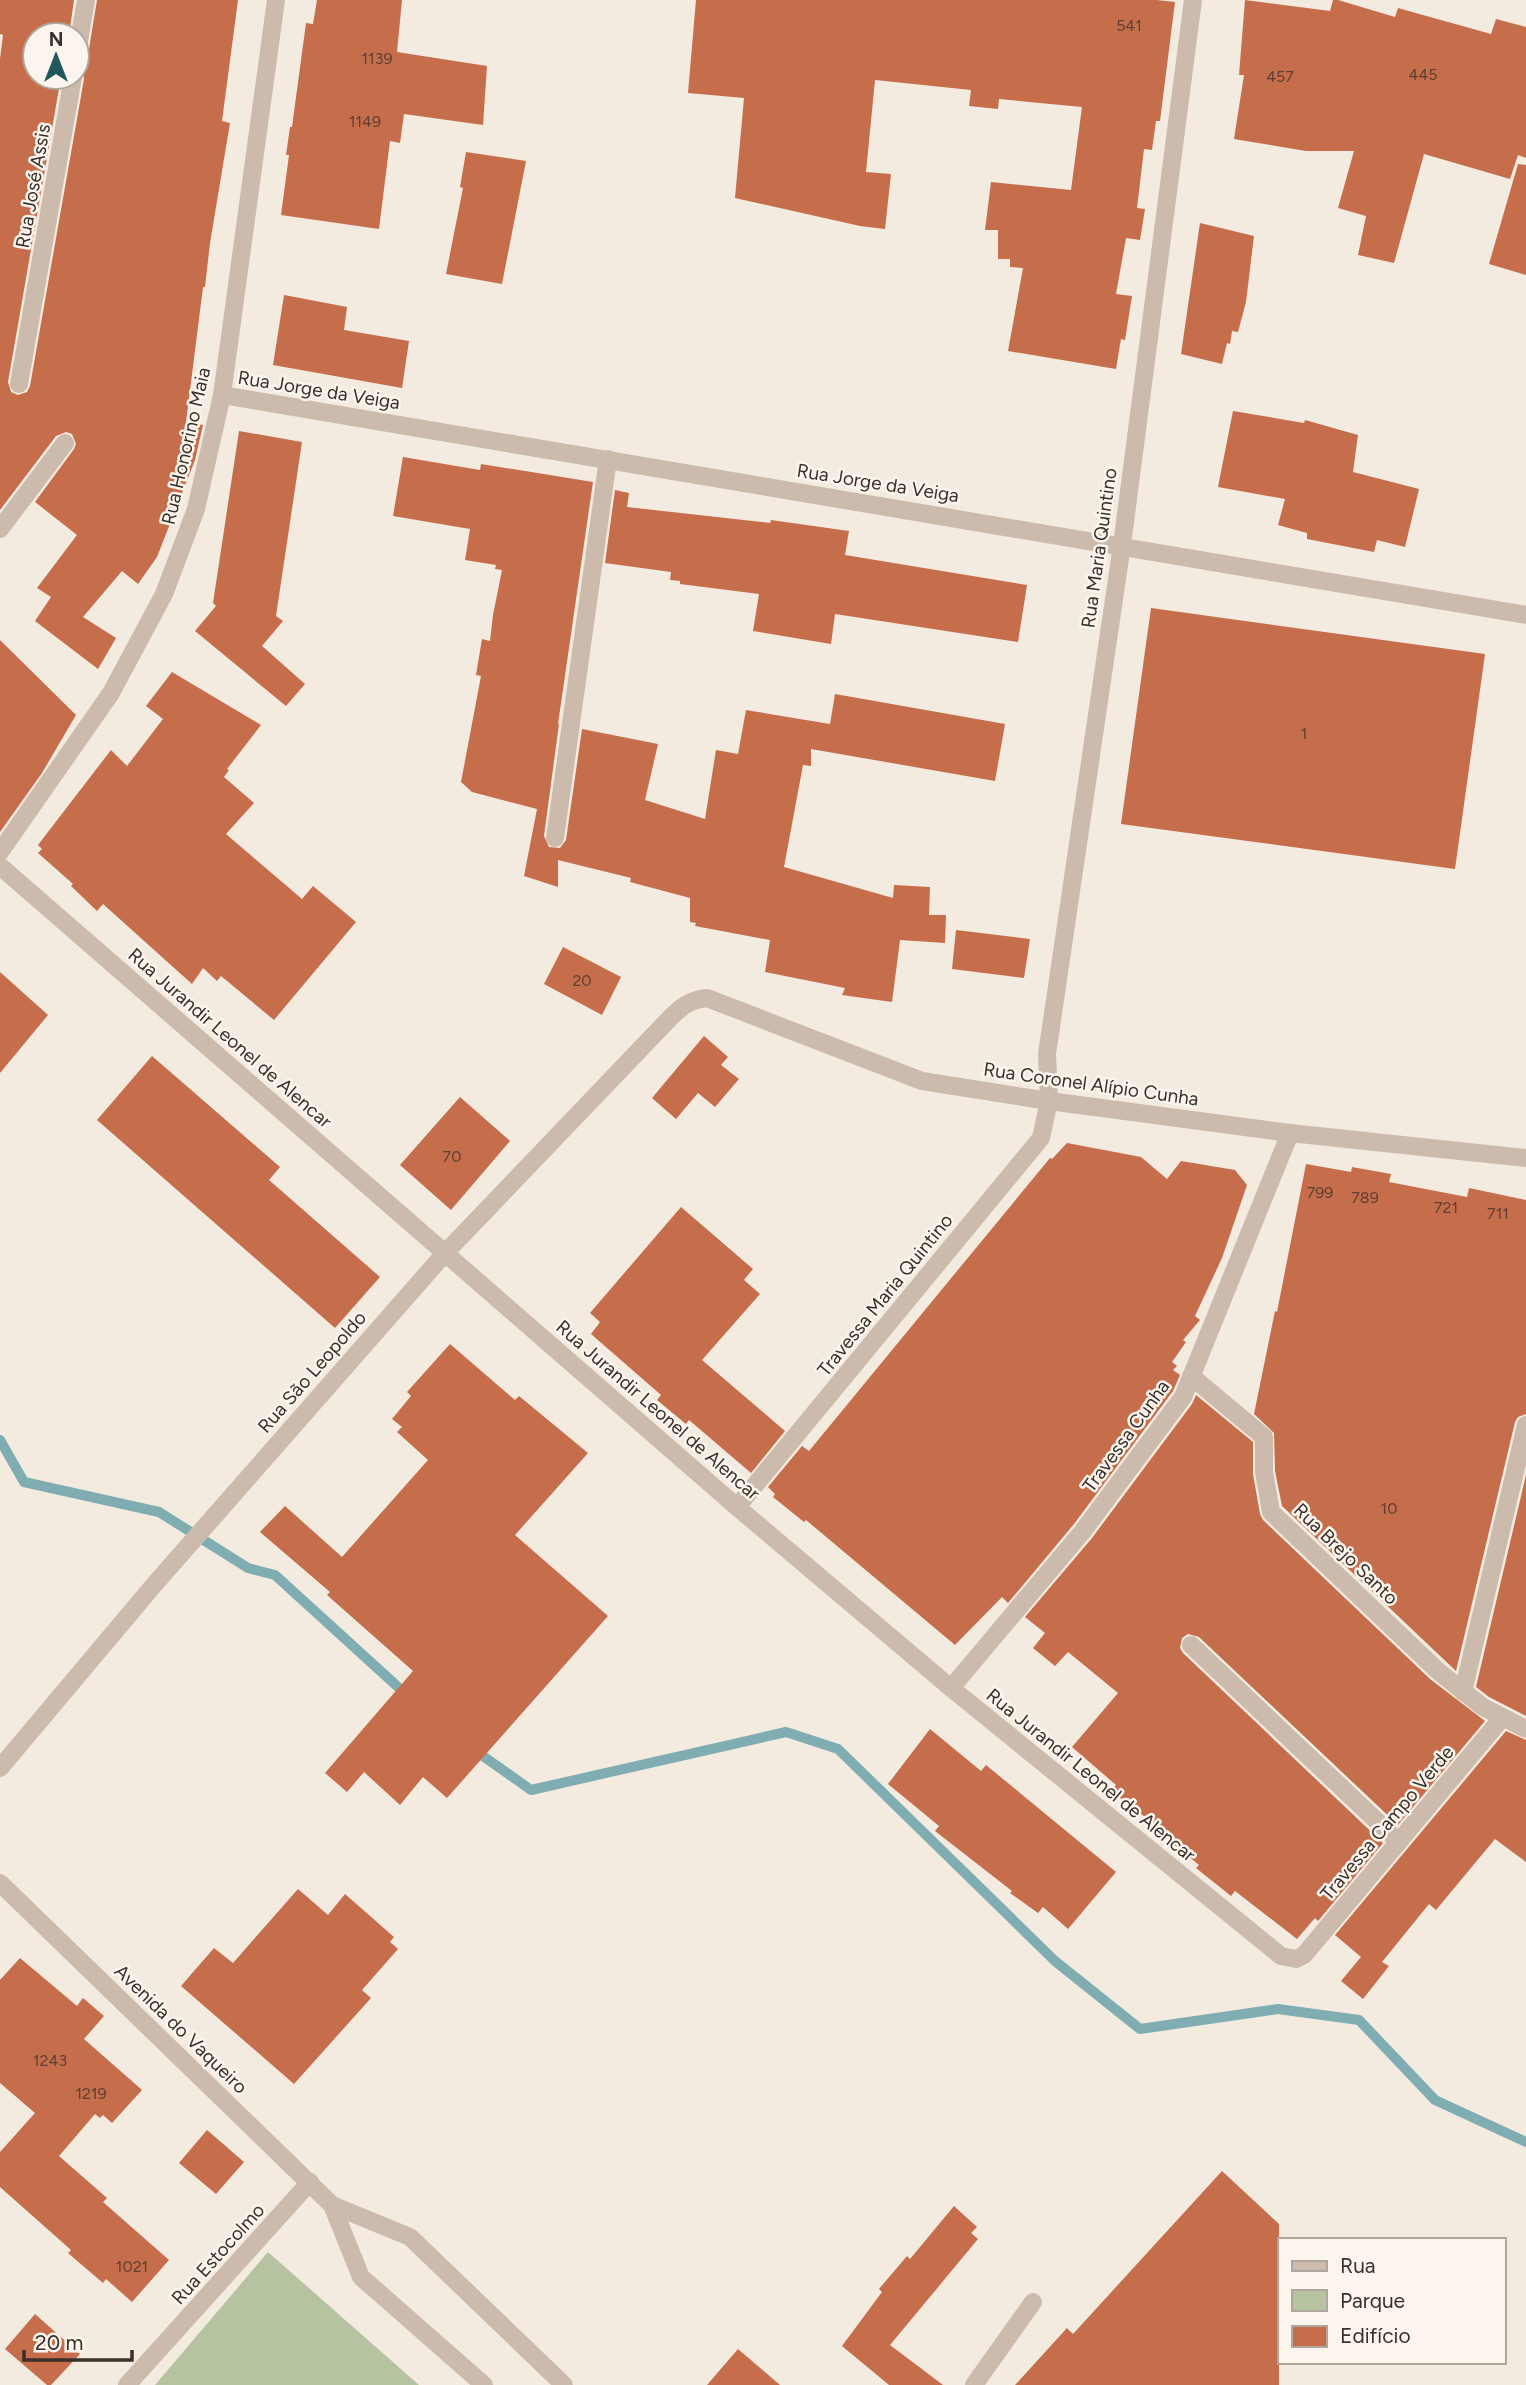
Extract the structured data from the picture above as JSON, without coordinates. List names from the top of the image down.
{
  "streets": {
    "street": [
      "Rua José Assis",
      "Rua Jorge da Veiga",
      "Rua Honorino Maia",
      "Rua Maria Quintino",
      "Rua Jurandir Leonel de Alencar",
      "Rua Coronel Alípio Cunha",
      "Travessa Maria Quintino",
      "Rua São Leopoldo",
      "Travessa Cunha",
      "Rua Brejo Santo",
      "Travessa Campo Verde",
      "Avenida do Vaqueiro",
      "Rua Estocolmo"
    ]
  },
  "crossings": [
    ["Rua Jorge da Veiga", "Rua Honorino Maia"],
    ["Rua Jorge da Veiga", "Rua Maria Quintino"],
    ["Rua Maria Quintino", "Rua Coronel Alípio Cunha"],
    ["Rua Maria Quintino", "Travessa Maria Quintino"],
    ["Rua Jurandir Leonel de Alencar", "Travessa Maria Quintino"],
    ["Rua Jurandir Leonel de Alencar", "Rua São Leopoldo"],
    ["Rua Jurandir Leonel de Alencar", "Travessa Cunha"],
    ["Rua Jurandir Leonel de Alencar", "Travessa Campo Verde"],
    ["Rua Coronel Alípio Cunha", "Travessa Maria Quintino"],
    ["Rua Coronel Alípio Cunha", "Rua São Leopoldo"],
    ["Rua Coronel Alípio Cunha", "Travessa Cunha"],
    ["Travessa Cunha", "Rua Brejo Santo"],
    ["Rua Brejo Santo", "Travessa Campo Verde"],
    ["Avenida do Vaqueiro", "Rua Estocolmo"]
  ],
  "house_numbers": [
    "541",
    "1139",
    "445",
    "457",
    "1149",
    "1",
    "20",
    "70",
    "799",
    "789",
    "721",
    "711",
    "10",
    "1243",
    "1219",
    "1021"
  ],
  "legend": ["Rua", "Parque", "Edifício"],
  "scale_bar": "20 m",
  "north": "top"
}
